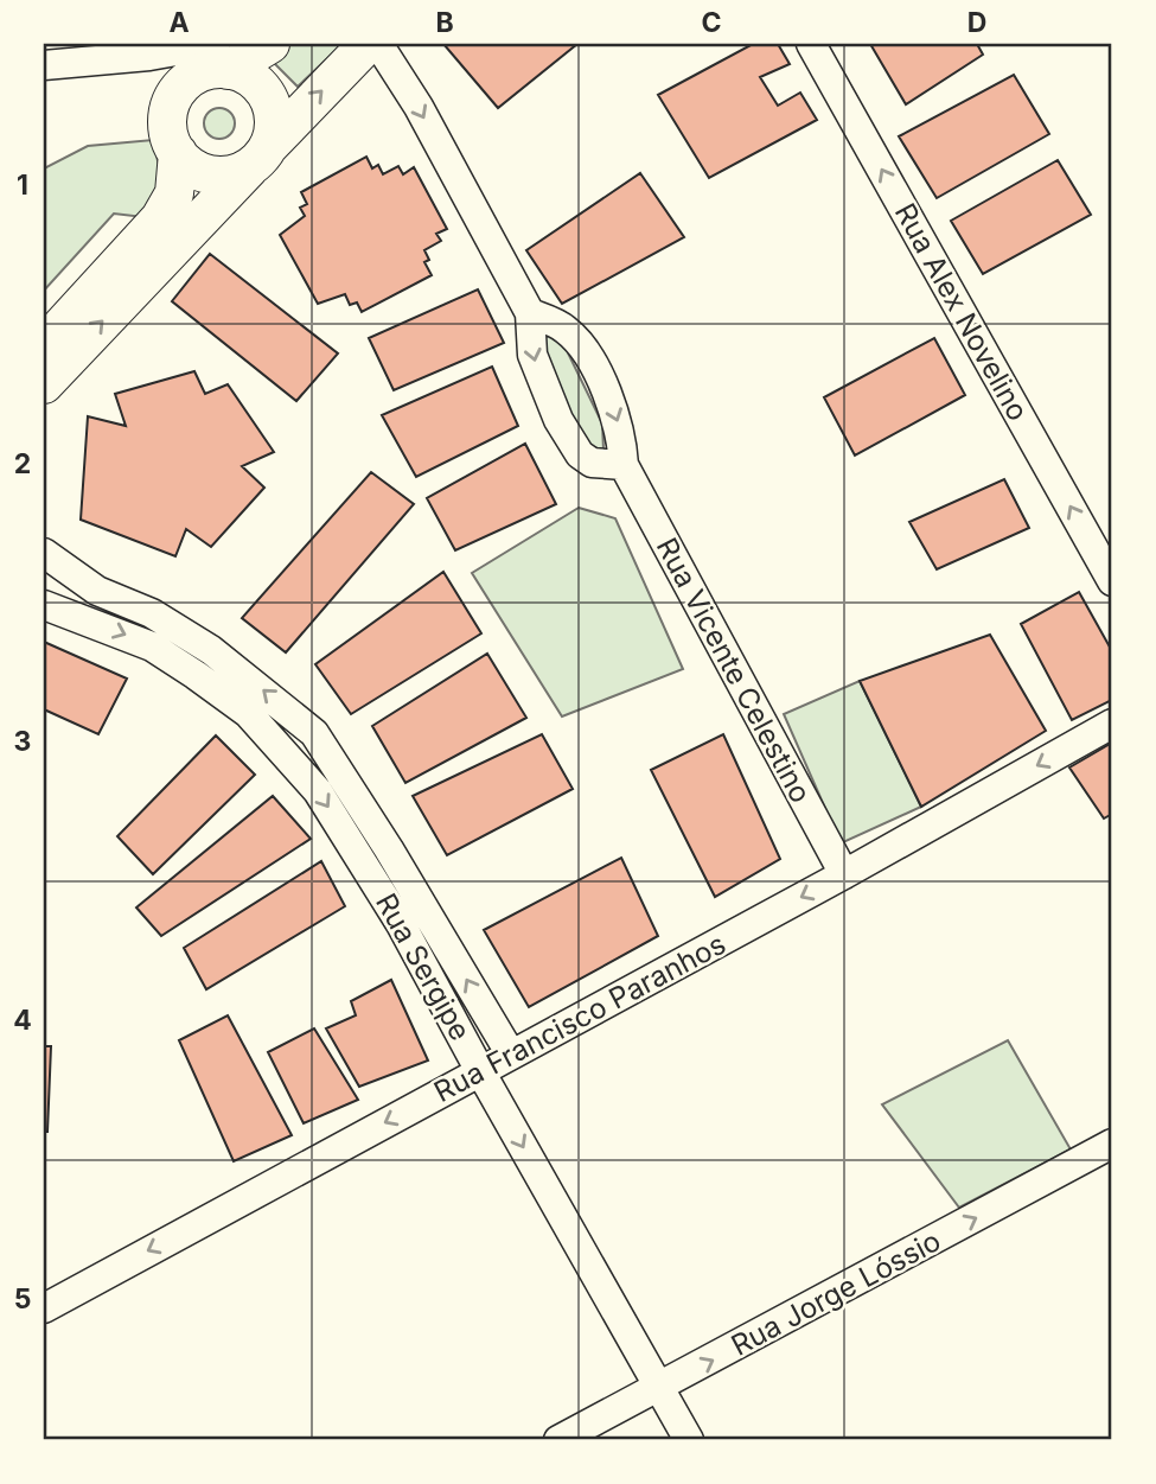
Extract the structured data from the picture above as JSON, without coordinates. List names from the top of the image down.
{
  "streets": {
    "street": [
      "Rua Alex Novelino",
      "Rua Vicente Celestino",
      "Rua Sergipe",
      "Rua Francisco Paranhos",
      "Rua Jorge Lóssio"
    ]
  },
  "crossings": [
    ["Rua Vicente Celestino", "Rua Francisco Paranhos"],
    ["Rua Sergipe", "Rua Francisco Paranhos"],
    ["Rua Sergipe", "Rua Jorge Lóssio"]
  ],
  "one_way": ["Rua Alex Novelino", "Rua Francisco Paranhos", "Rua Jorge Lóssio"],
  "grid": {
    "columns": [
      "A",
      "B",
      "C",
      "D"
    ],
    "rows": [
      "1",
      "2",
      "3",
      "4",
      "5"
    ]
  }
}
